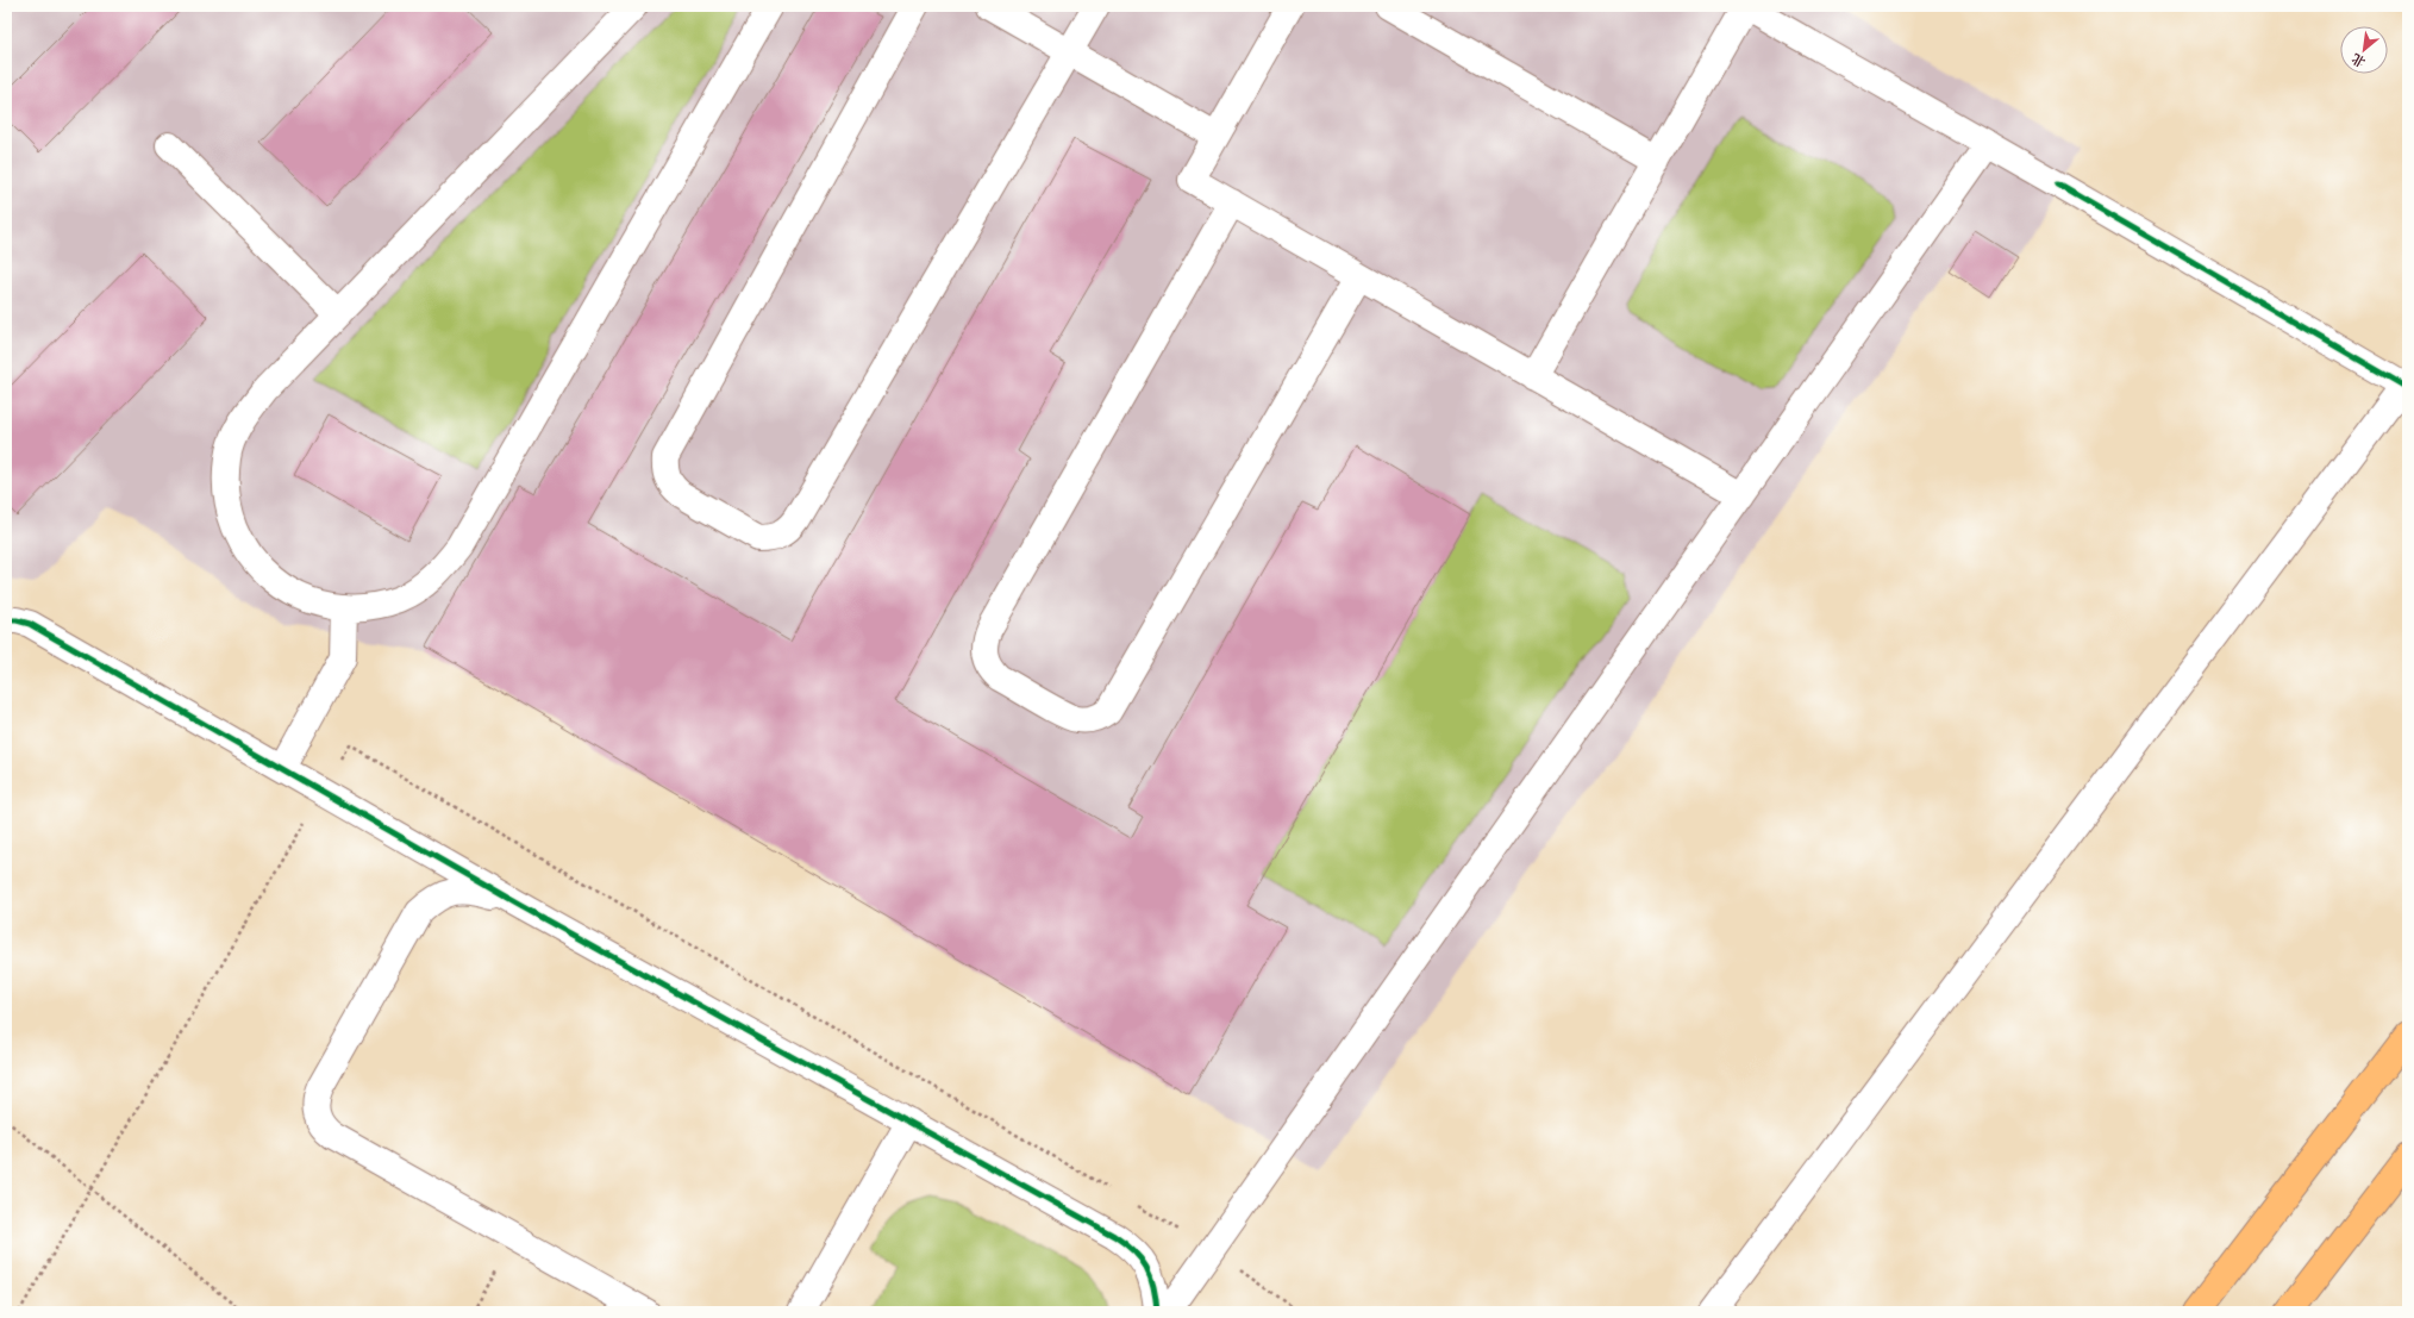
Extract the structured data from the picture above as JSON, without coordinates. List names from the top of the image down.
{
  "north": "bottom left"
}
